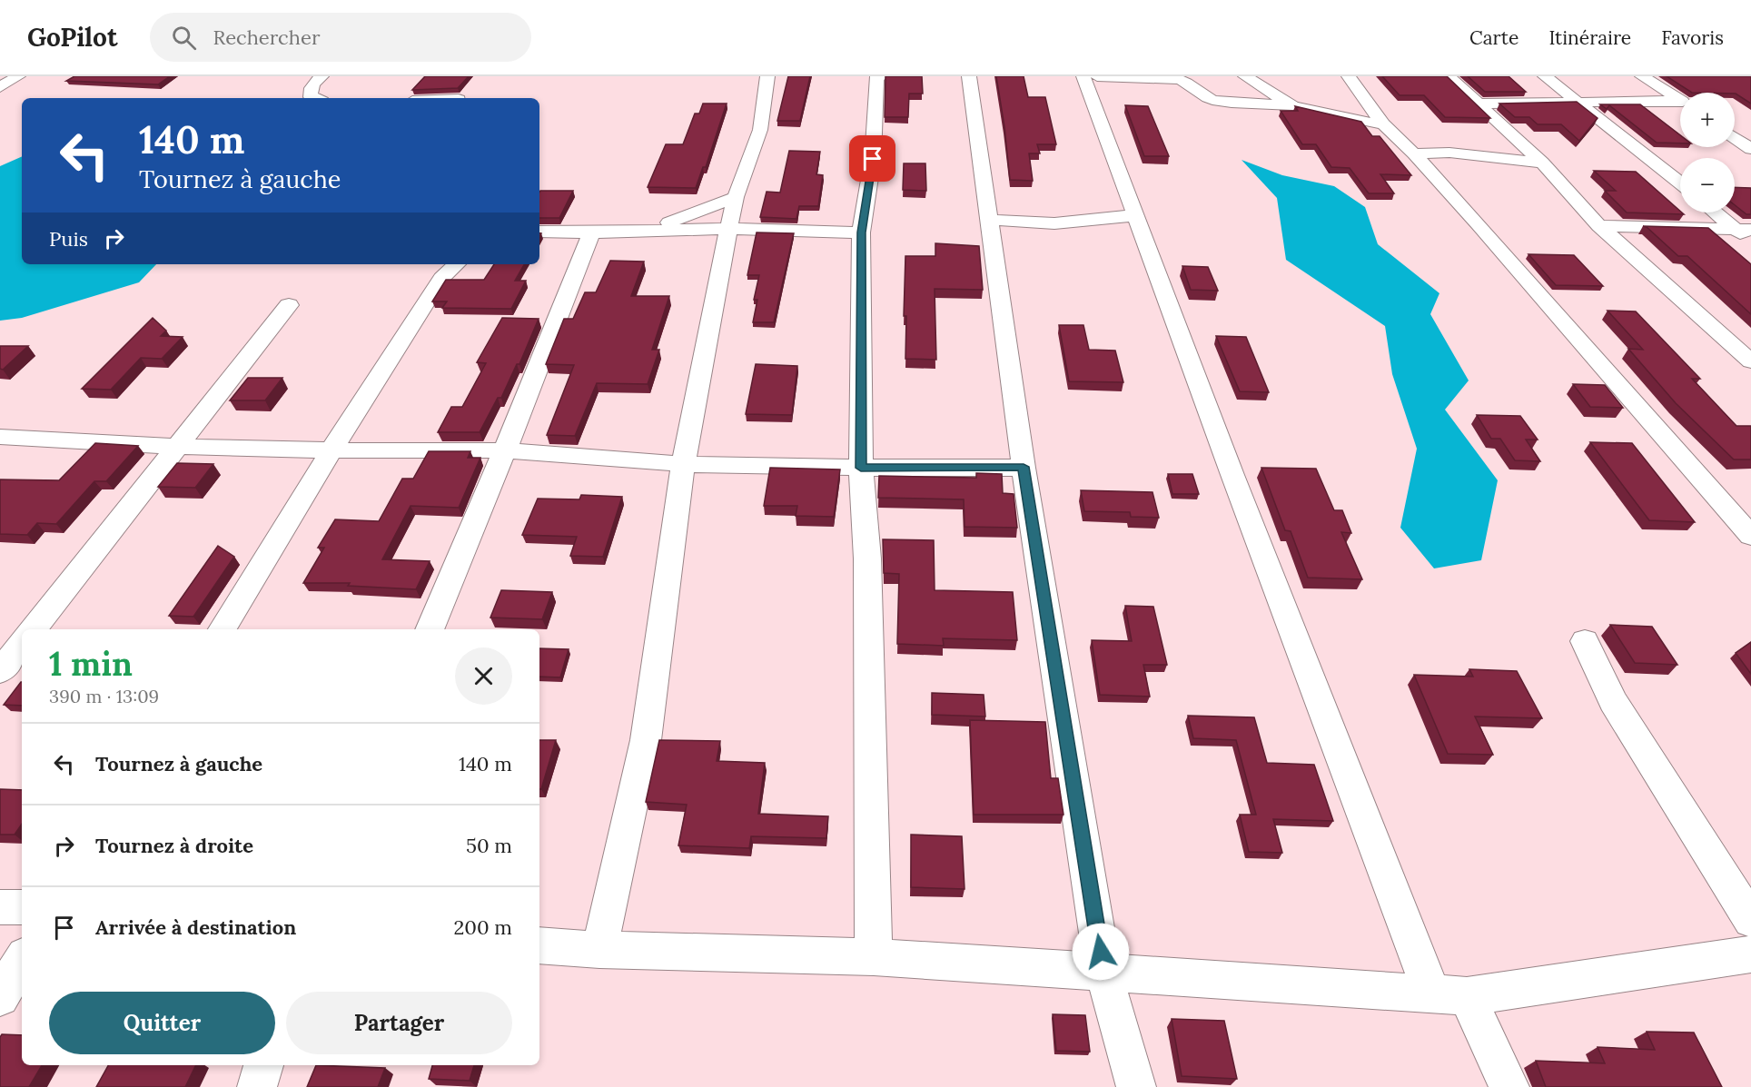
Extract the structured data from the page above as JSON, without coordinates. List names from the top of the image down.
{
  "page": {
    "header": "GoPilot",
    "search": "Rechercher",
    "nav": ["Carte", "Itinéraire", "Favoris"],
    "map_buttons": ["+", "−"],
    "turn": ["140 m", "Tournez à gauche"],
    "then": "Puis",
    "heading": ["1 min", "390 m · 13:09"],
    "list": [
      {
        "name": "Tournez à gauche",
        "value": "140 m"
      },
      {
        "name": "Tournez à droite",
        "value": "50 m"
      },
      {
        "name": "Arrivée à destination",
        "value": "200 m"
      }
    ],
    "buttons": ["Quitter", "Partager"]
  }
}
